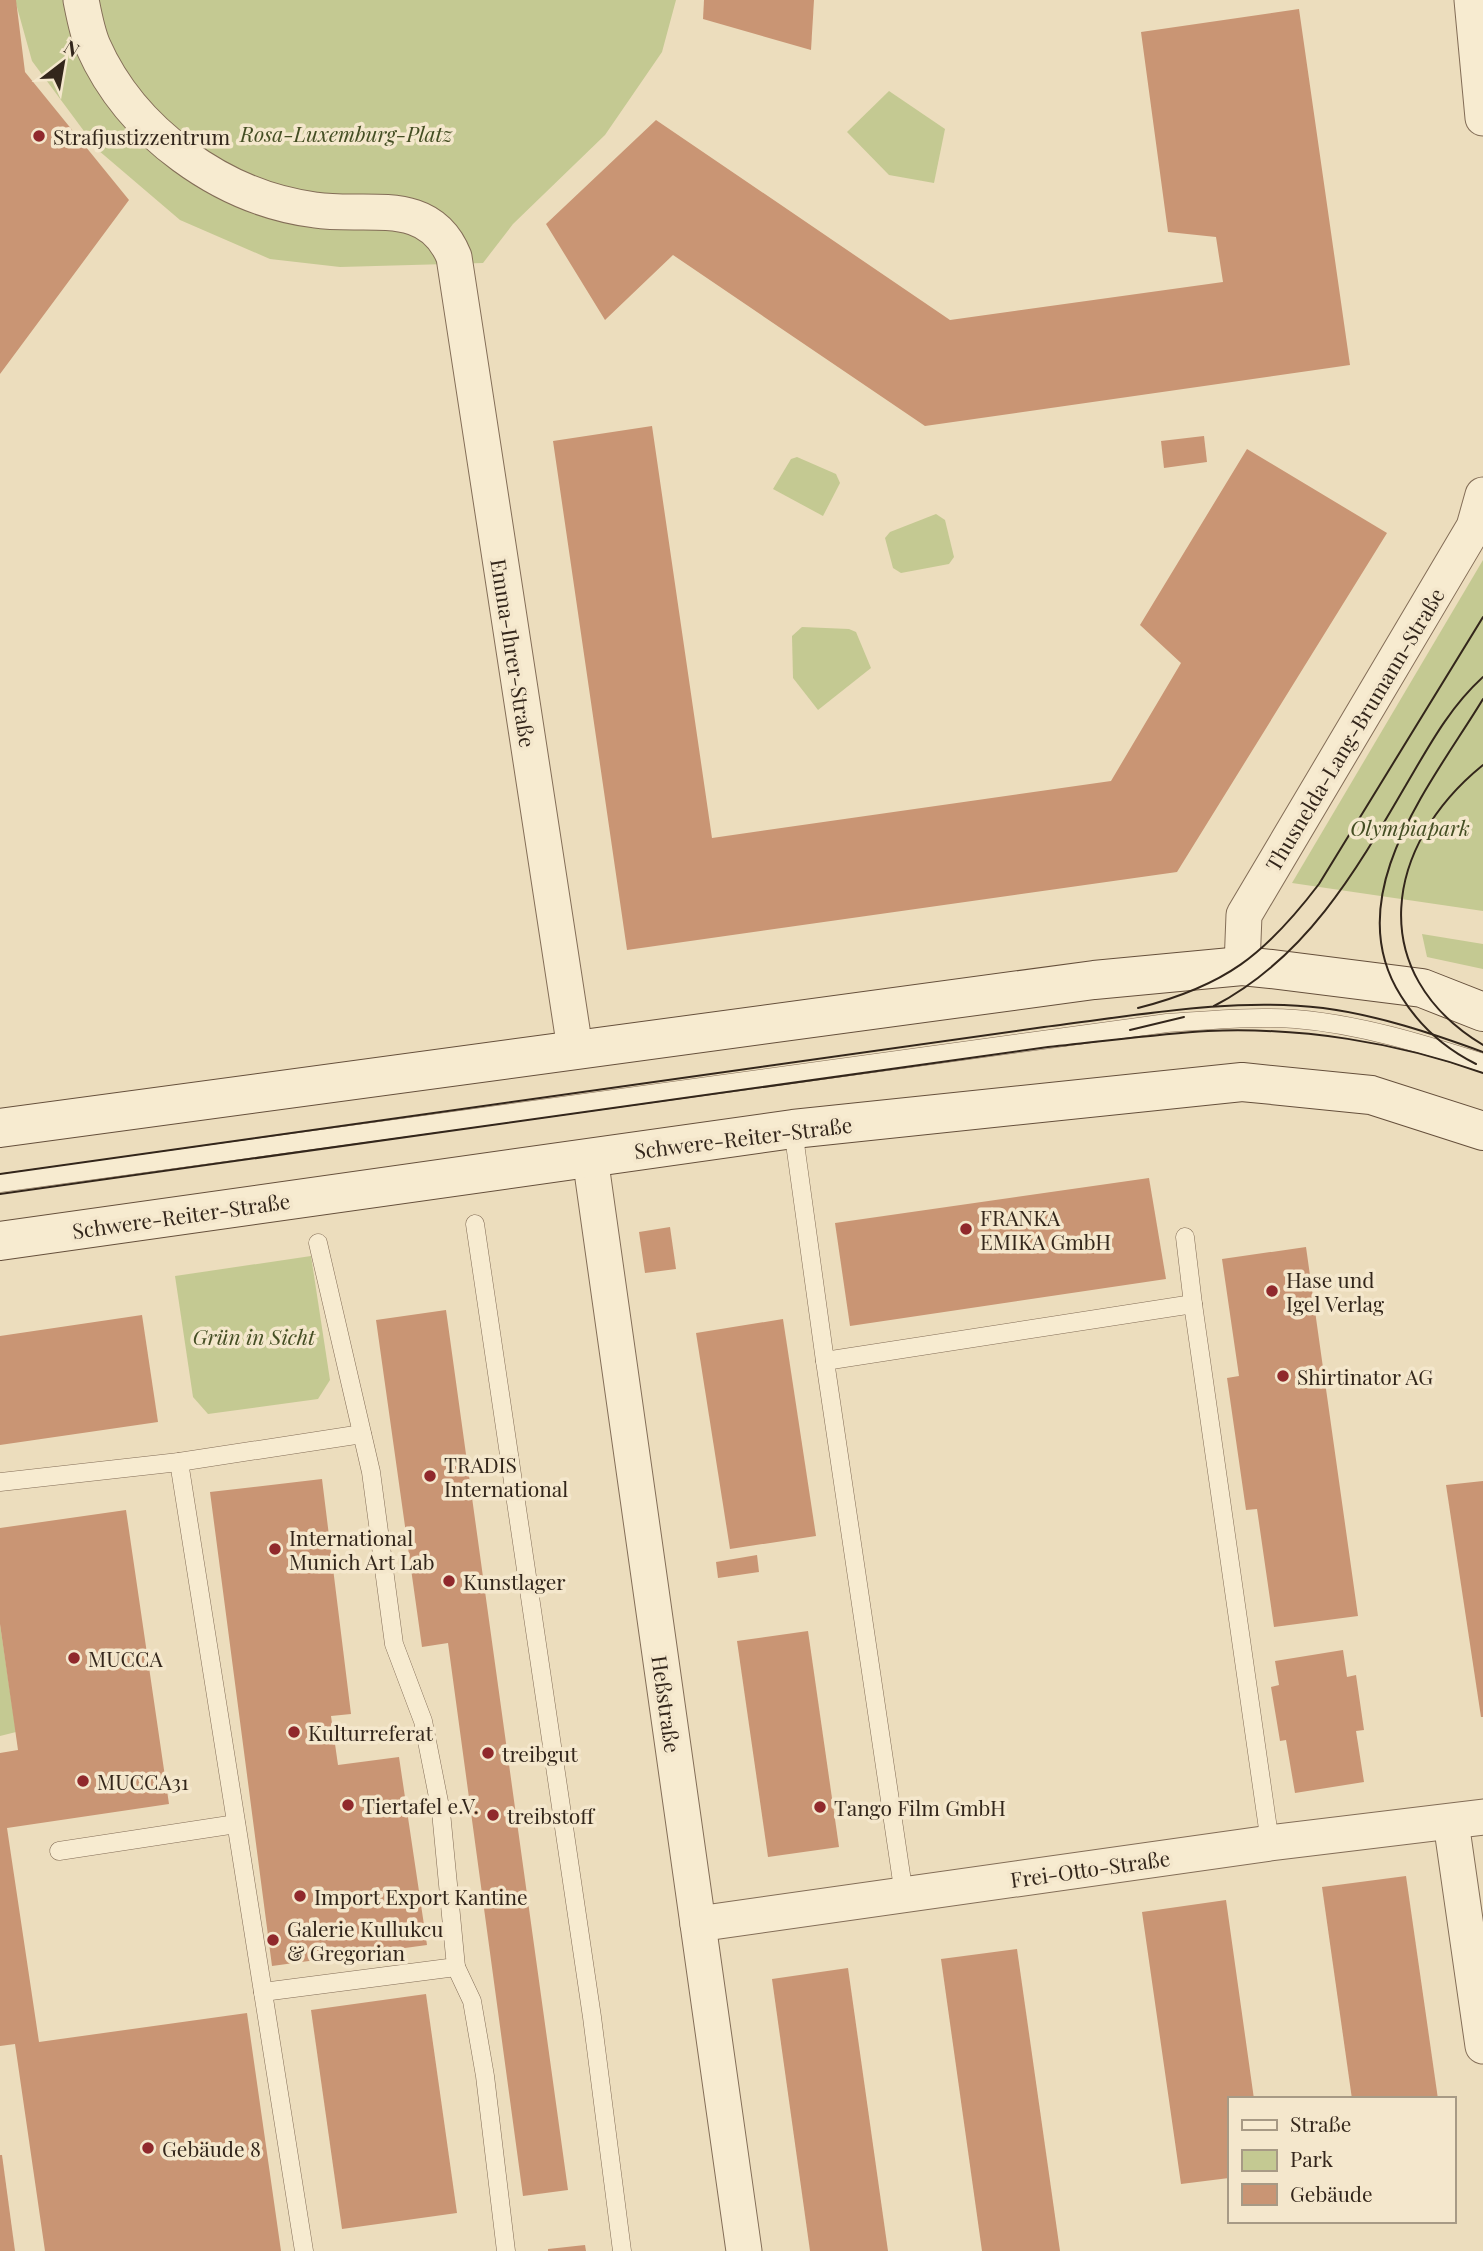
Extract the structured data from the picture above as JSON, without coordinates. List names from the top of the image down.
{
  "streets": {
    "main road": ["Schwere-Reiter-Straße"],
    "street": [
      "Emma-Ihrer-Straße",
      "Thusnelda-Lang-Brumann-Straße",
      "Heßstraße",
      "Frei-Otto-Straße"
    ]
  },
  "crossings": [
    ["Schwere-Reiter-Straße", "Heßstraße"],
    ["Heßstraße", "Frei-Otto-Straße"]
  ],
  "parks": ["Rosa-Luxemburg-Platz", "Olympiapark", "Grün in Sicht"],
  "places": [
    "Strafjustizzentrum",
    "FRANKA EMIKA GmbH",
    "Hase und Igel Verlag",
    "Shirtinator AG",
    "TRADIS International",
    "International Munich Art Lab",
    "Kunstlager",
    "MUCCA",
    "Kulturreferat",
    "treibgut",
    "MUCCA31",
    "Tiertafel e.V.",
    "Tango Film GmbH",
    "treibstoff",
    "Import Export Kantine",
    "Galerie Kullukcu & Gregorian",
    "Gebäude 8"
  ],
  "legend": ["Straße", "Park", "Gebäude"],
  "north": "top right"
}
